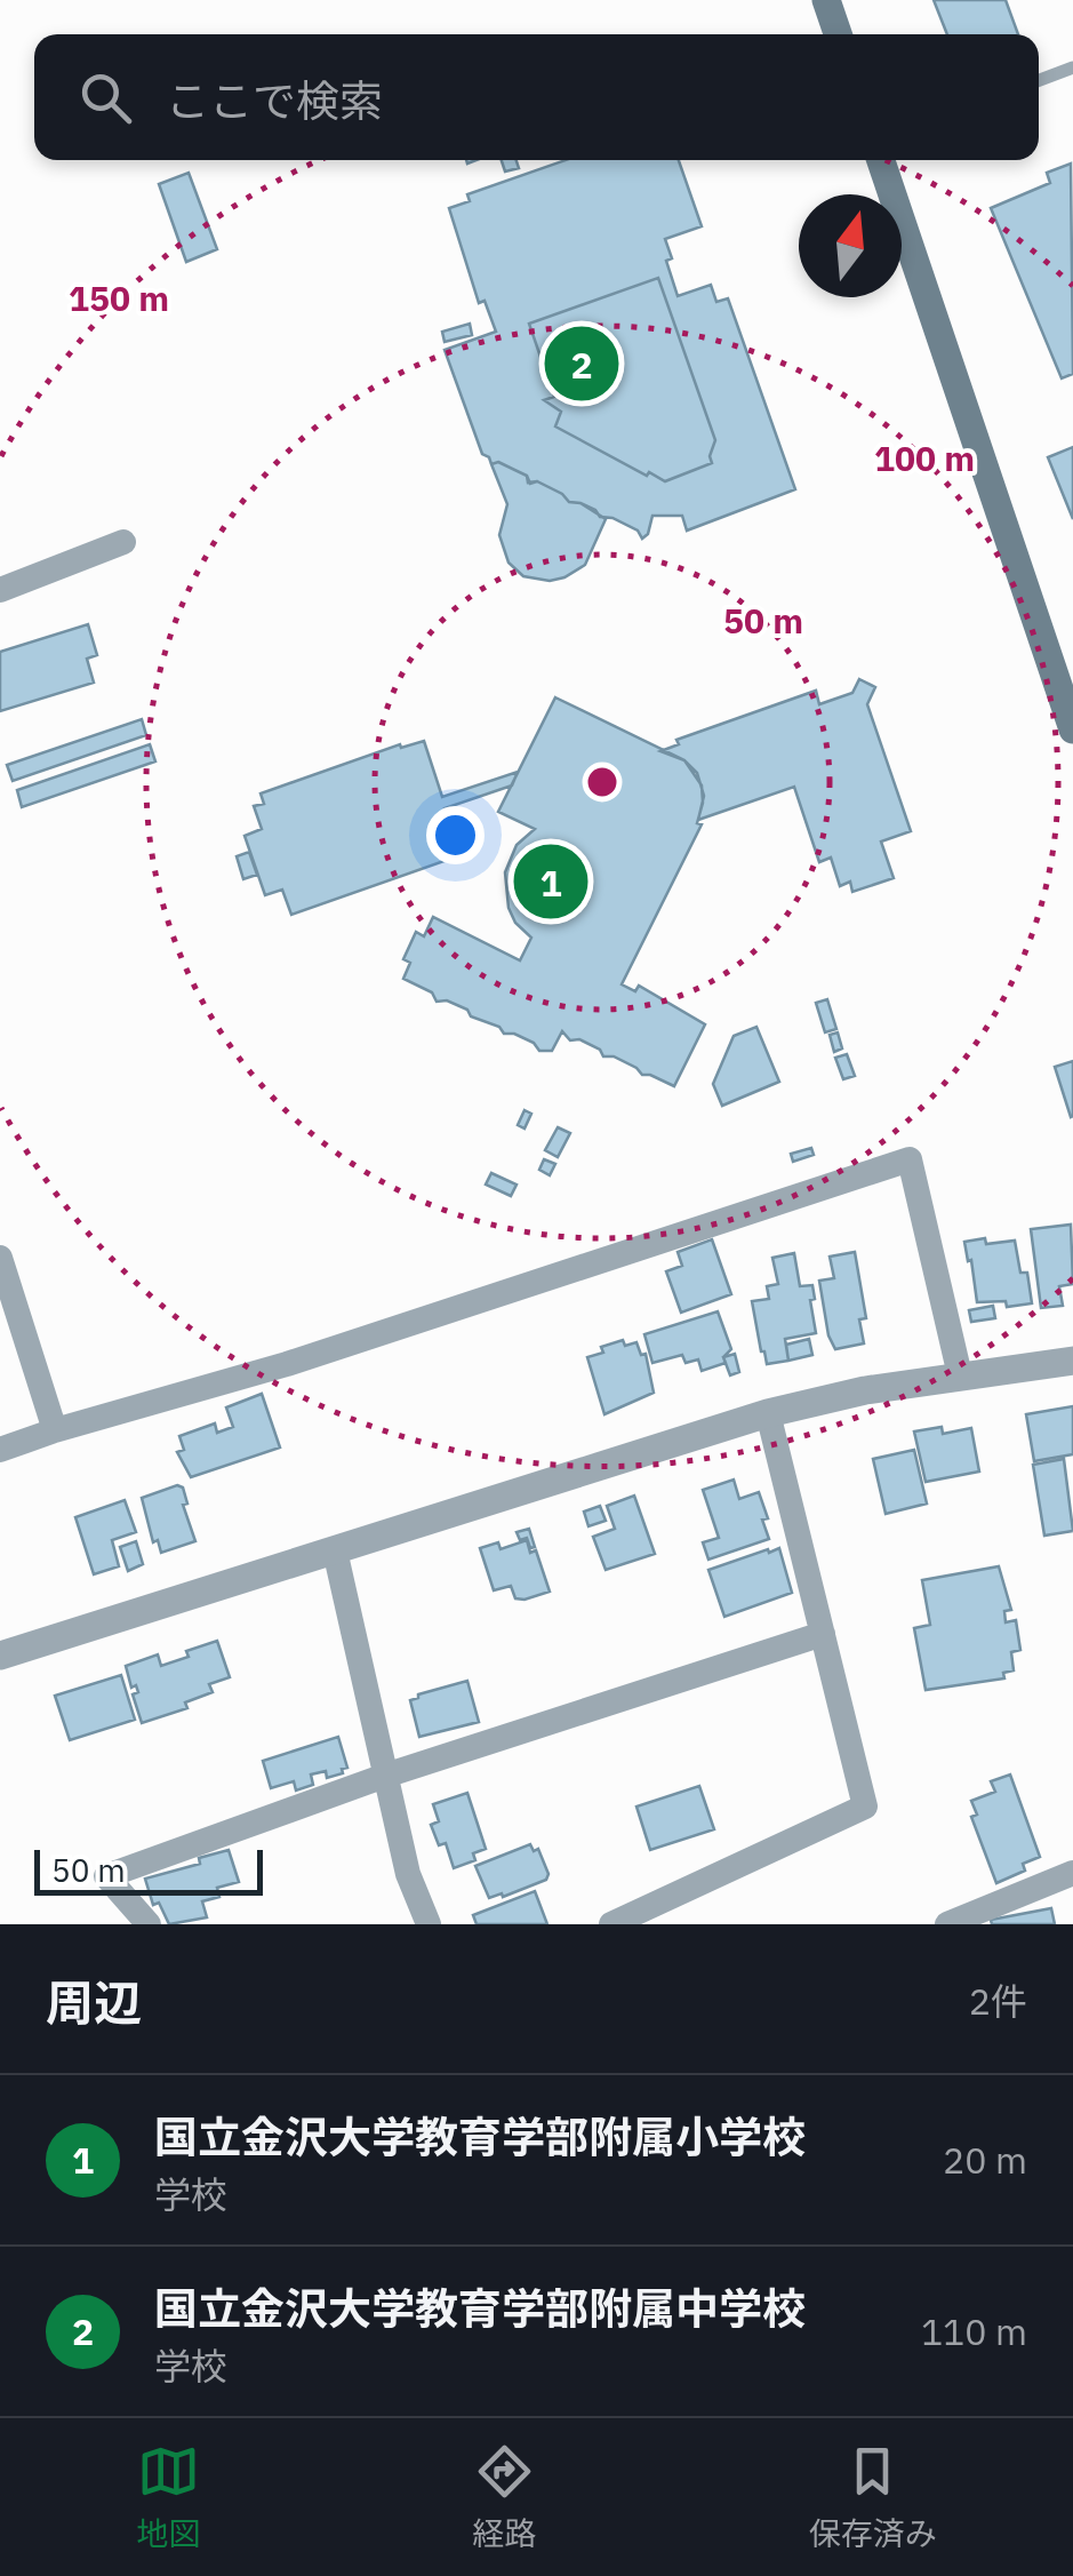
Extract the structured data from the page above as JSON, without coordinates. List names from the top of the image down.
{
  "scale_bar": "50 m",
  "north": "top",
  "page": {
    "search": "ここで検索",
    "pins": ["2", "1"],
    "scale": "50 m",
    "heading": ["周辺", "2件"],
    "list": [
      {
        "mark": "1",
        "name": "国立金沢大学教育学部附属小学校",
        "note": "学校",
        "value": "20 m"
      },
      {
        "mark": "2",
        "name": "国立金沢大学教育学部附属中学校",
        "note": "学校",
        "value": "110 m"
      }
    ],
    "nav": ["地図", "経路", "保存済み"]
  },
  "rings": ["150 m", "100 m", "50 m"]
}
